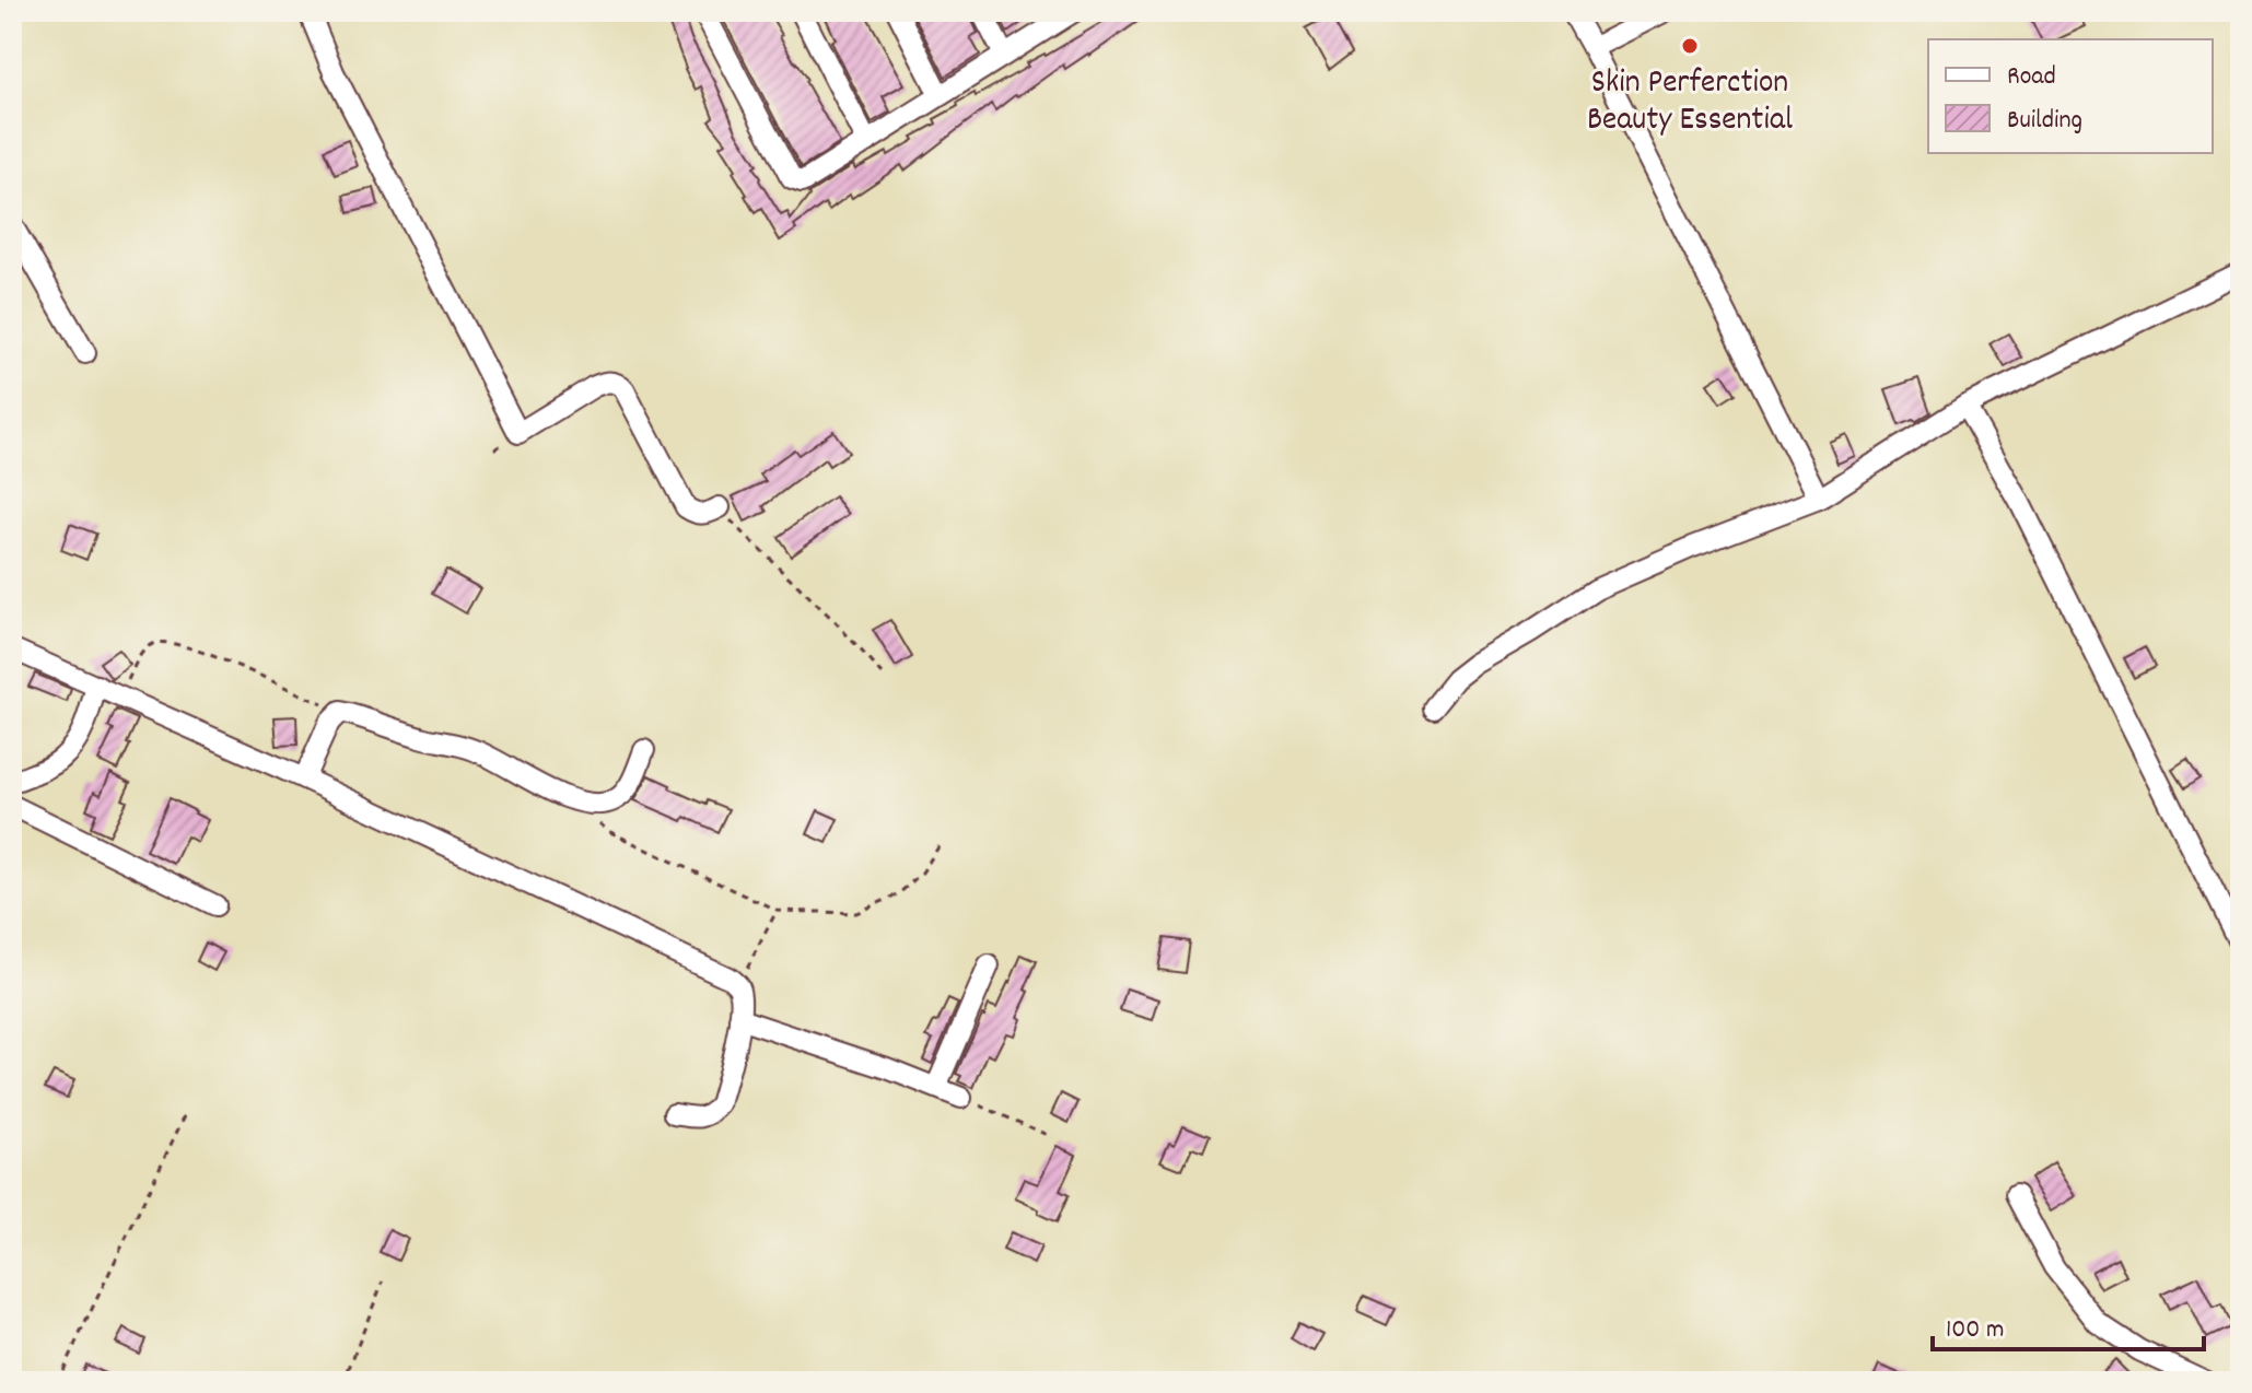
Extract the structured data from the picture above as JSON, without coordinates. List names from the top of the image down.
{
  "places": ["Skin Perferction Beauty Essential"],
  "legend": ["Road", "Building"],
  "scale_bar": "100 m"
}
